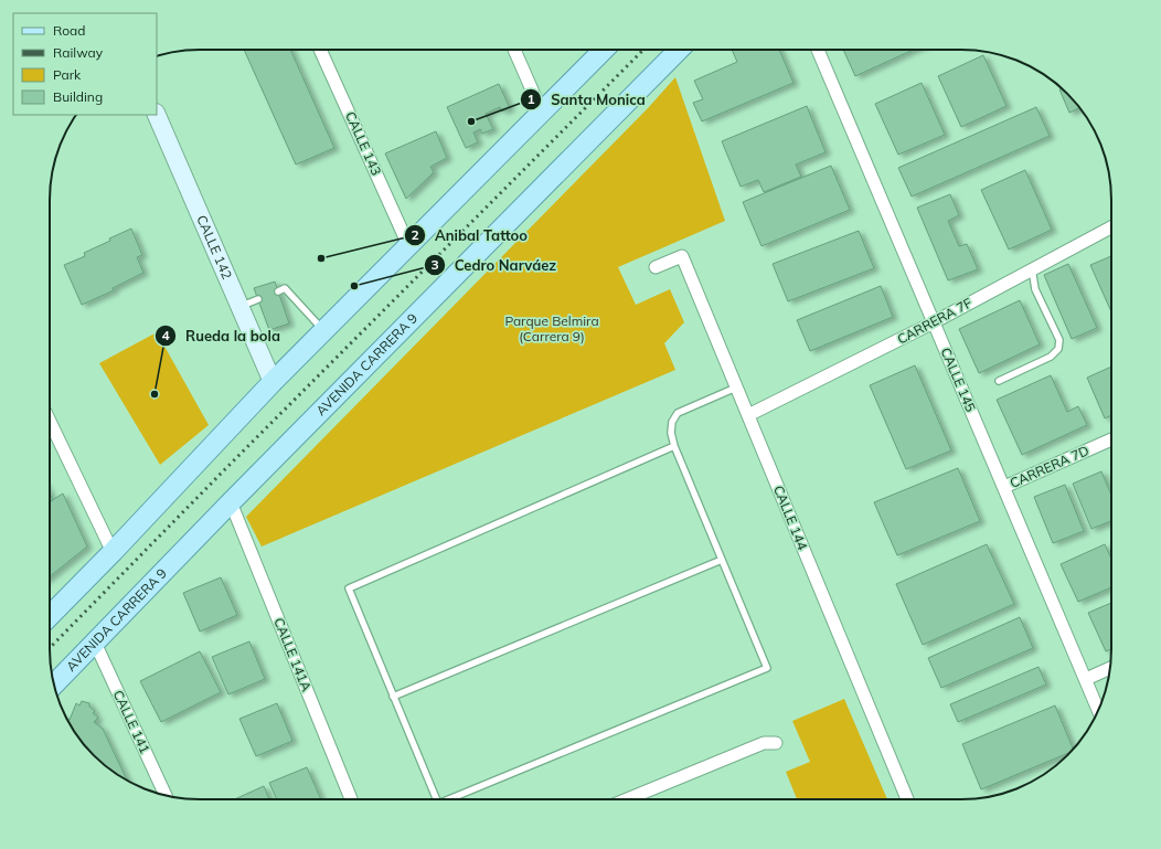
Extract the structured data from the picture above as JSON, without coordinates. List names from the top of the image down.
{
  "streets": {
    "main road": ["CALLE 142", "AVENIDA CARRERA 9"],
    "street": [
      "CALLE 143",
      "CARRERA 7F",
      "CALLE 145",
      "CARRERA 7D",
      "CALLE 144",
      "CALLE 141A",
      "CALLE 141"
    ]
  },
  "crossings": [
    ["CARRERA 7F", "CALLE 145"],
    ["CARRERA 7F", "CALLE 144"],
    ["AVENIDA CARRERA 9", "CALLE 141A"],
    ["AVENIDA CARRERA 9", "CALLE 141"],
    ["CALLE 145", "CARRERA 7D"]
  ],
  "parks": ["Parque Belmira (Carrera 9)"],
  "places": [
    "Santa Monica",
    "Anibal Tattoo",
    "Cedro Narváez",
    "Rueda la bola"
  ],
  "legend": [
    "Road",
    "Railway",
    "Park",
    "Building"
  ]
}
